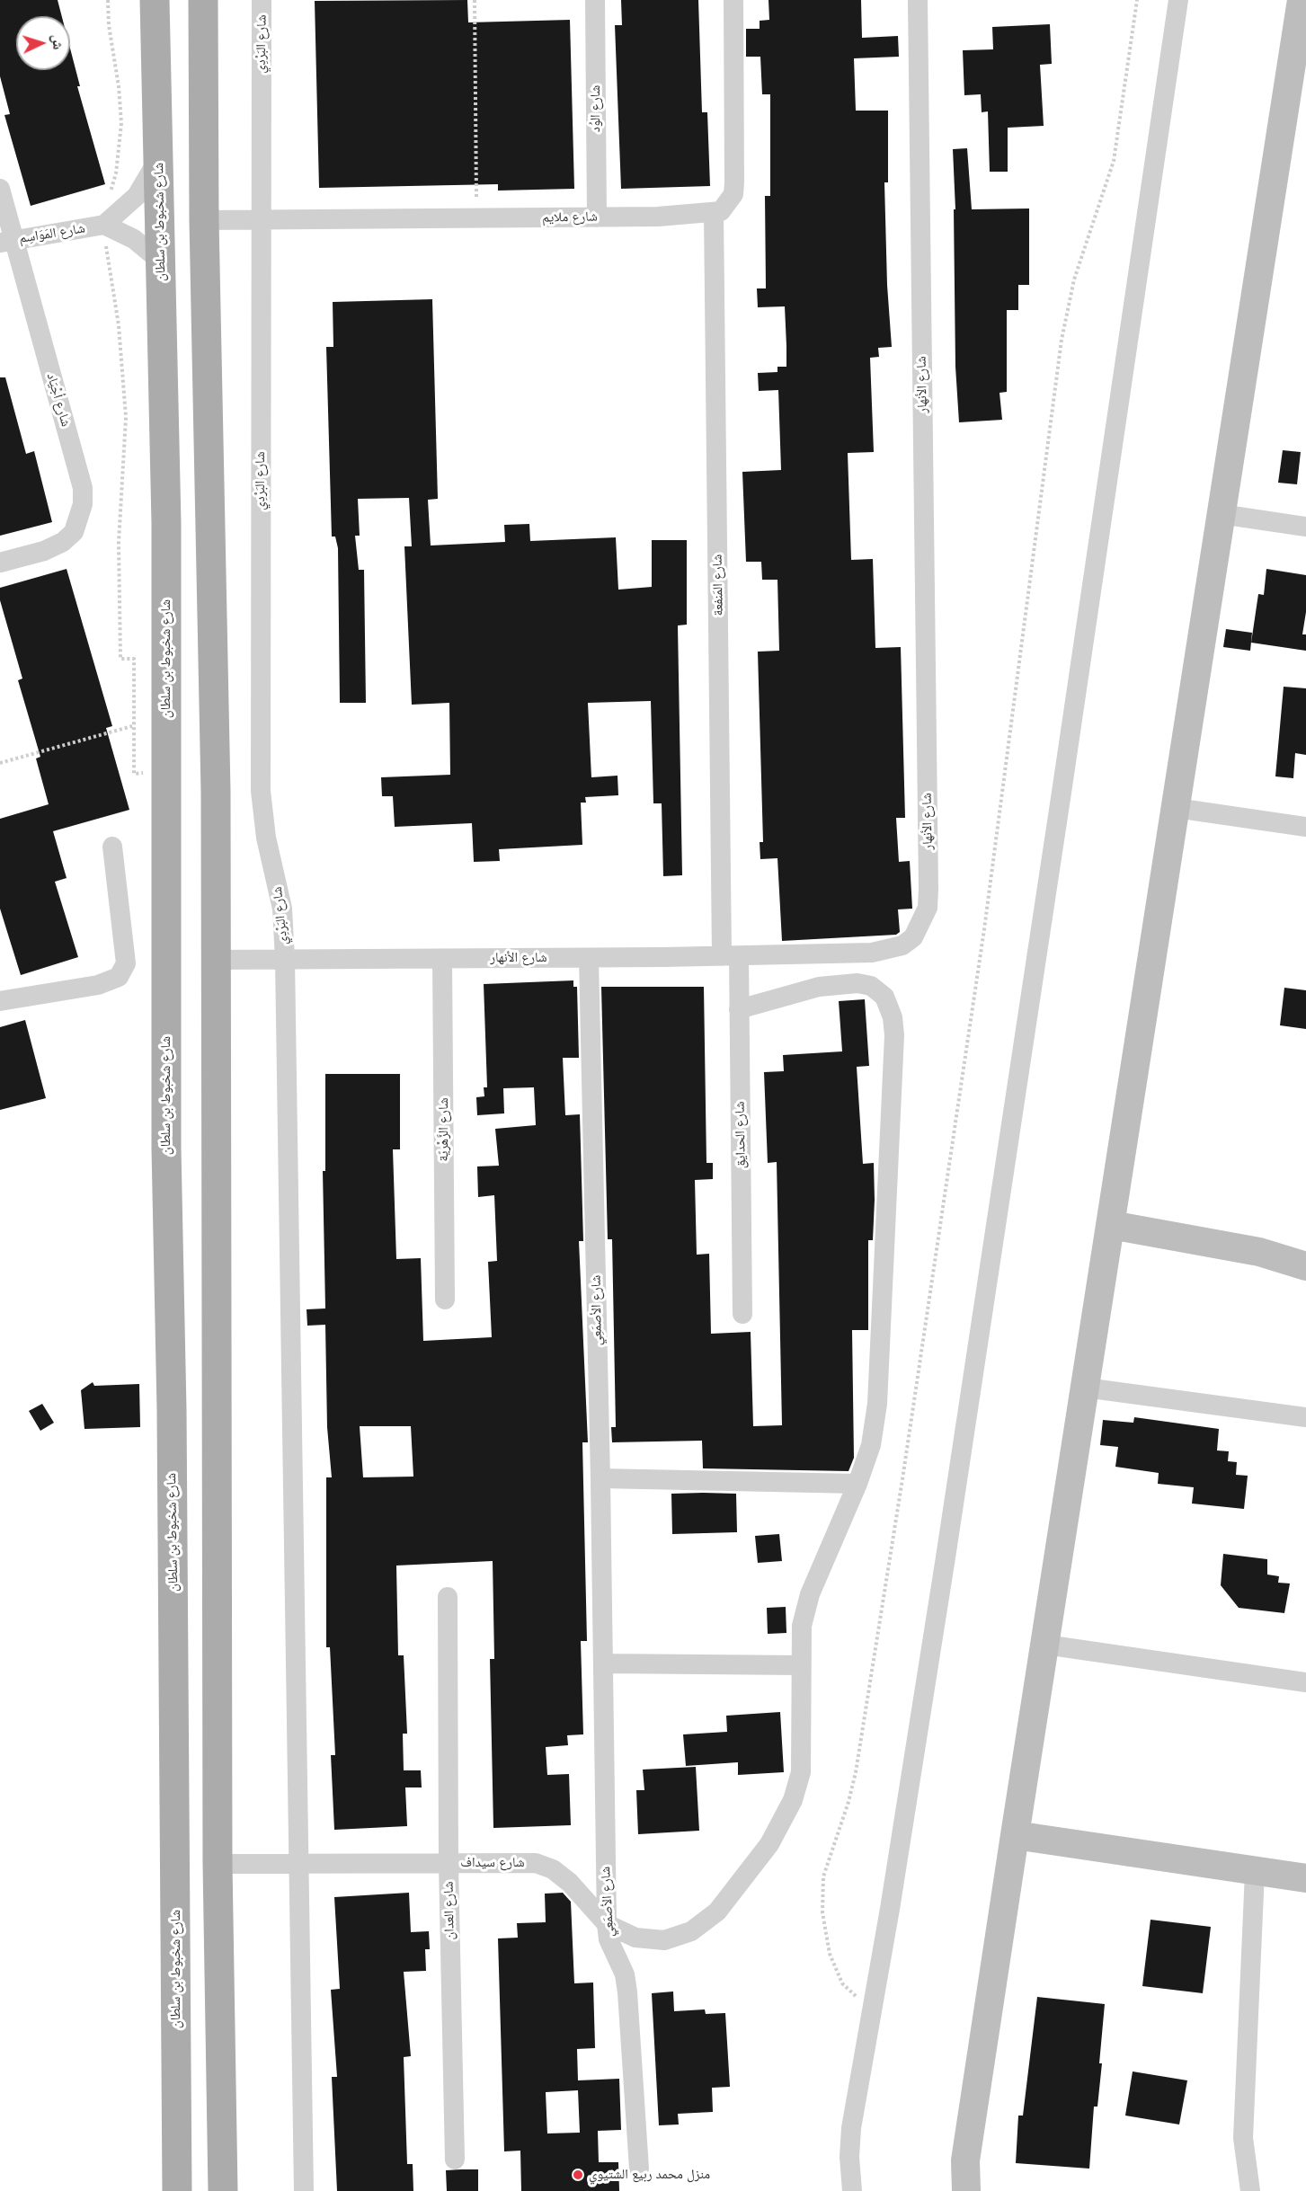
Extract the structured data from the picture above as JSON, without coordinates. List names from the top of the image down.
{
  "streets": {
    "main road": ["شارع شخبوط بن سلطان"],
    "street": [
      "شارع البَرْدِي",
      "شارع الوُد",
      "شارع ملايم",
      "شارع المَوَاسِم",
      "شارع الأنهار",
      "شارع أجْيَاد",
      "شارع المَنفعة",
      "شارع الزَّهْريّة",
      "شارع الحدايق",
      "شارع الأصمَعِي",
      "شارع سيداف",
      "شارع العدان"
    ]
  },
  "crossings": [
    ["شارع البَرْدِي", "شارع ملايم"],
    ["شارع البَرْدِي", "شارع الأنهار"],
    ["شارع البَرْدِي", "شارع سيداف"],
    ["شارع الوُد", "شارع ملايم"],
    ["شارع ملايم", "شارع المَنفعة"],
    ["شارع شخبوط بن سلطان", "شارع المَوَاسِم"],
    ["شارع المَوَاسِم", "شارع أجْيَاد"],
    ["شارع الأنهار", "شارع المَنفعة"],
    ["شارع الأنهار", "شارع الزَّهْريّة"],
    ["شارع الأنهار", "شارع الحدايق"],
    ["شارع الأنهار", "شارع الأصمَعِي"],
    ["شارع المَنفعة", "شارع الحدايق"],
    ["شارع الحدايق", "شارع سيداف"],
    ["شارع الأصمَعِي", "شارع سيداف"],
    ["شارع سيداف", "شارع العدان"]
  ],
  "places": ["منزل محمد ربيع الشتيوي"],
  "north": "right"
}
